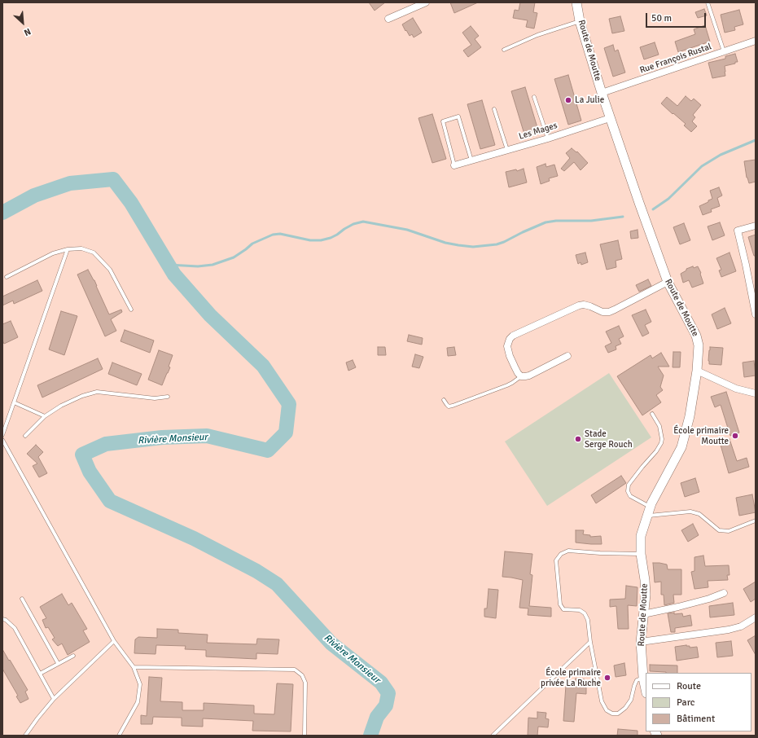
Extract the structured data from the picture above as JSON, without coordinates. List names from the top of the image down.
{
  "streets": {
    "street": ["Route de Moutte", "Rue François Rustal", "Les Mages"]
  },
  "crossings": [
    ["Route de Moutte", "Rue François Rustal"],
    ["Route de Moutte", "Les Mages"]
  ],
  "water": ["Rivière Monsieur"],
  "places": [
    "La Julie",
    "École primaire Moutte",
    "Stade Serge Rouch",
    "École primaire privée La Ruche"
  ],
  "legend": ["Route", "Parc", "Bâtiment"],
  "scale_bar": "50 m",
  "north": "bottom right"
}
